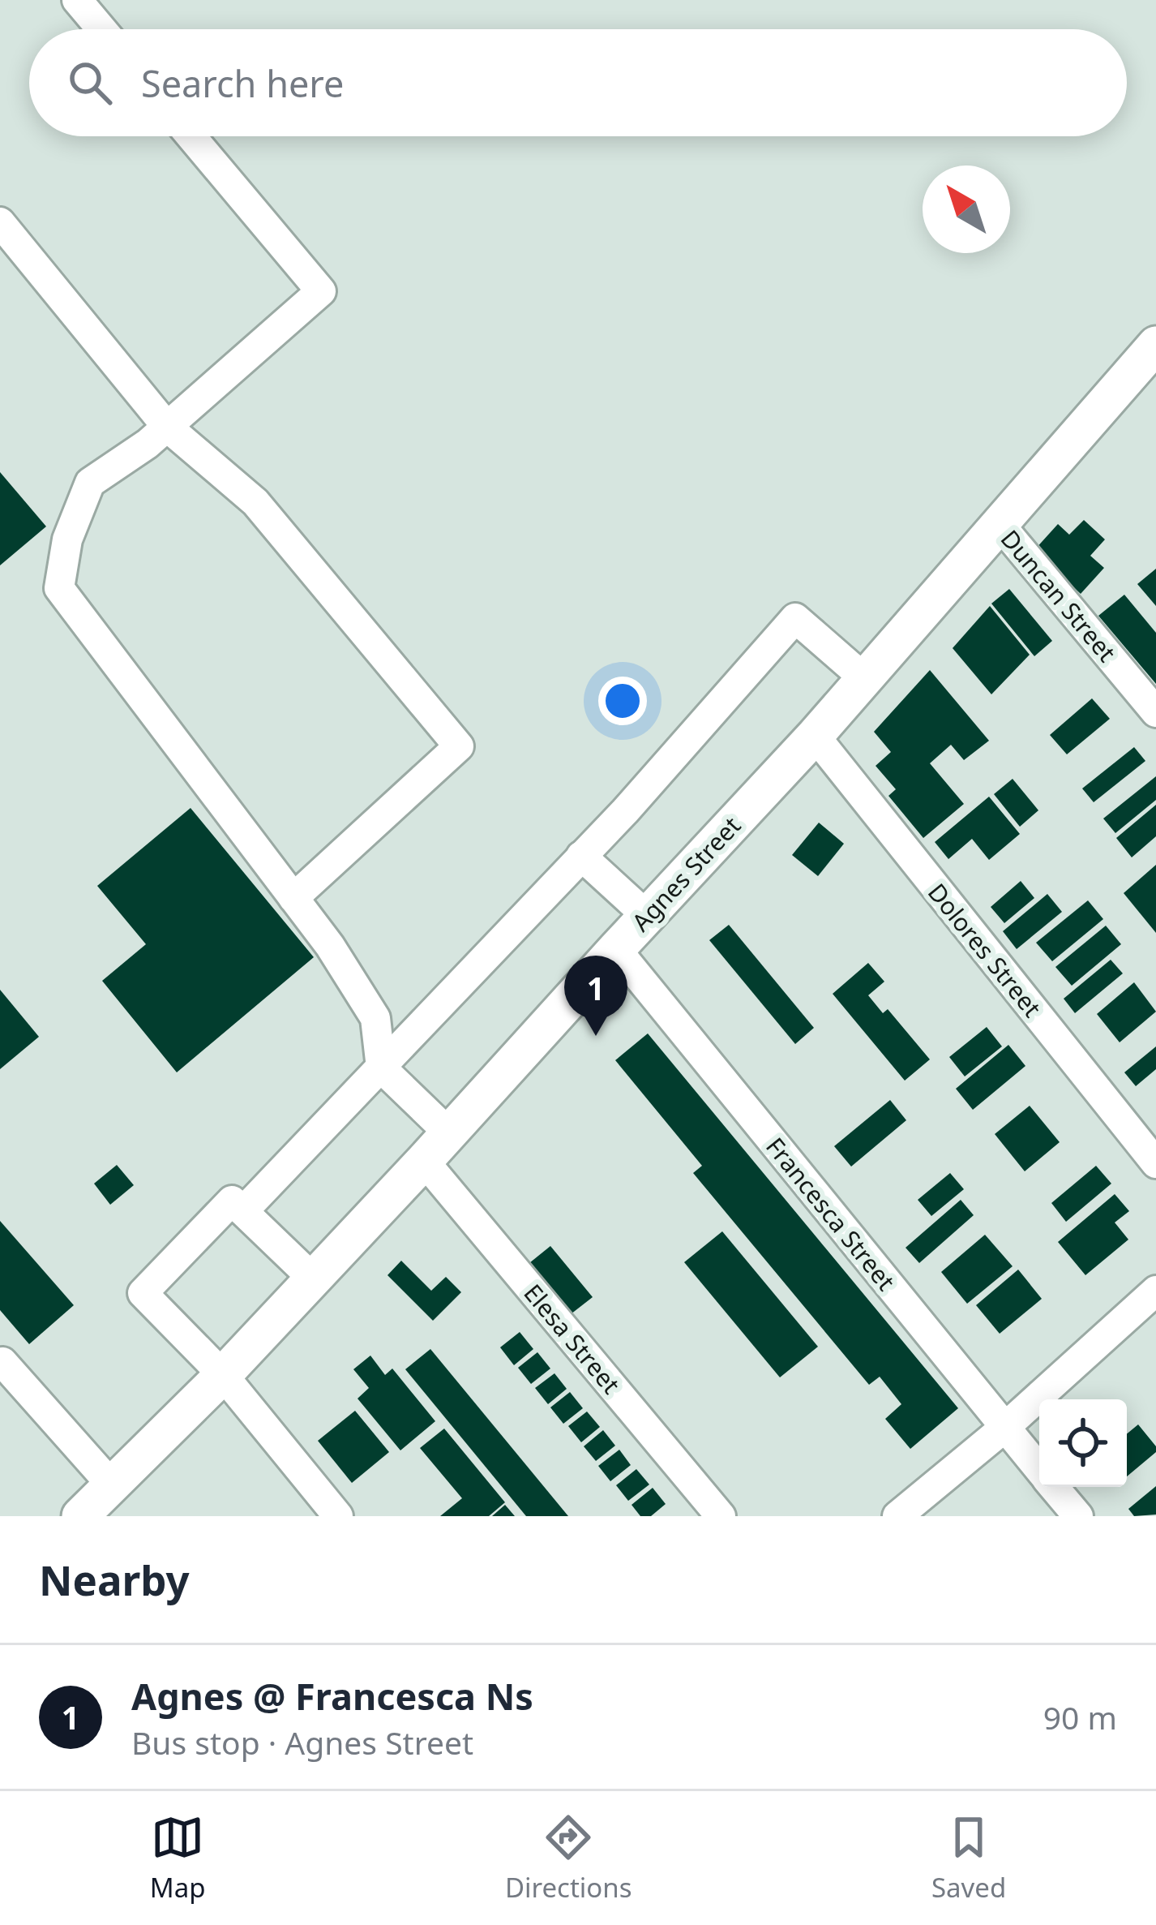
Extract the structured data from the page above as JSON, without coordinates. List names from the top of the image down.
{
  "streets": {
    "main road": ["Agnes Street"],
    "street": [
      "Duncan Street",
      "Dolores Street",
      "Francesca Street",
      "Elesa Street"
    ]
  },
  "crossings": [
    ["Duncan Street", "Agnes Street"],
    ["Agnes Street", "Dolores Street"],
    ["Agnes Street", "Francesca Street"],
    ["Agnes Street", "Elesa Street"]
  ],
  "north": "top left",
  "page": {
    "search": "Search here",
    "pins": "1",
    "heading": "Nearby",
    "list": [
      {
        "mark": "1",
        "name": "Agnes @ Francesca Ns",
        "note": "Bus stop · Agnes Street",
        "value": "90 m"
      }
    ],
    "nav": ["Map", "Directions", "Saved"]
  }
}
